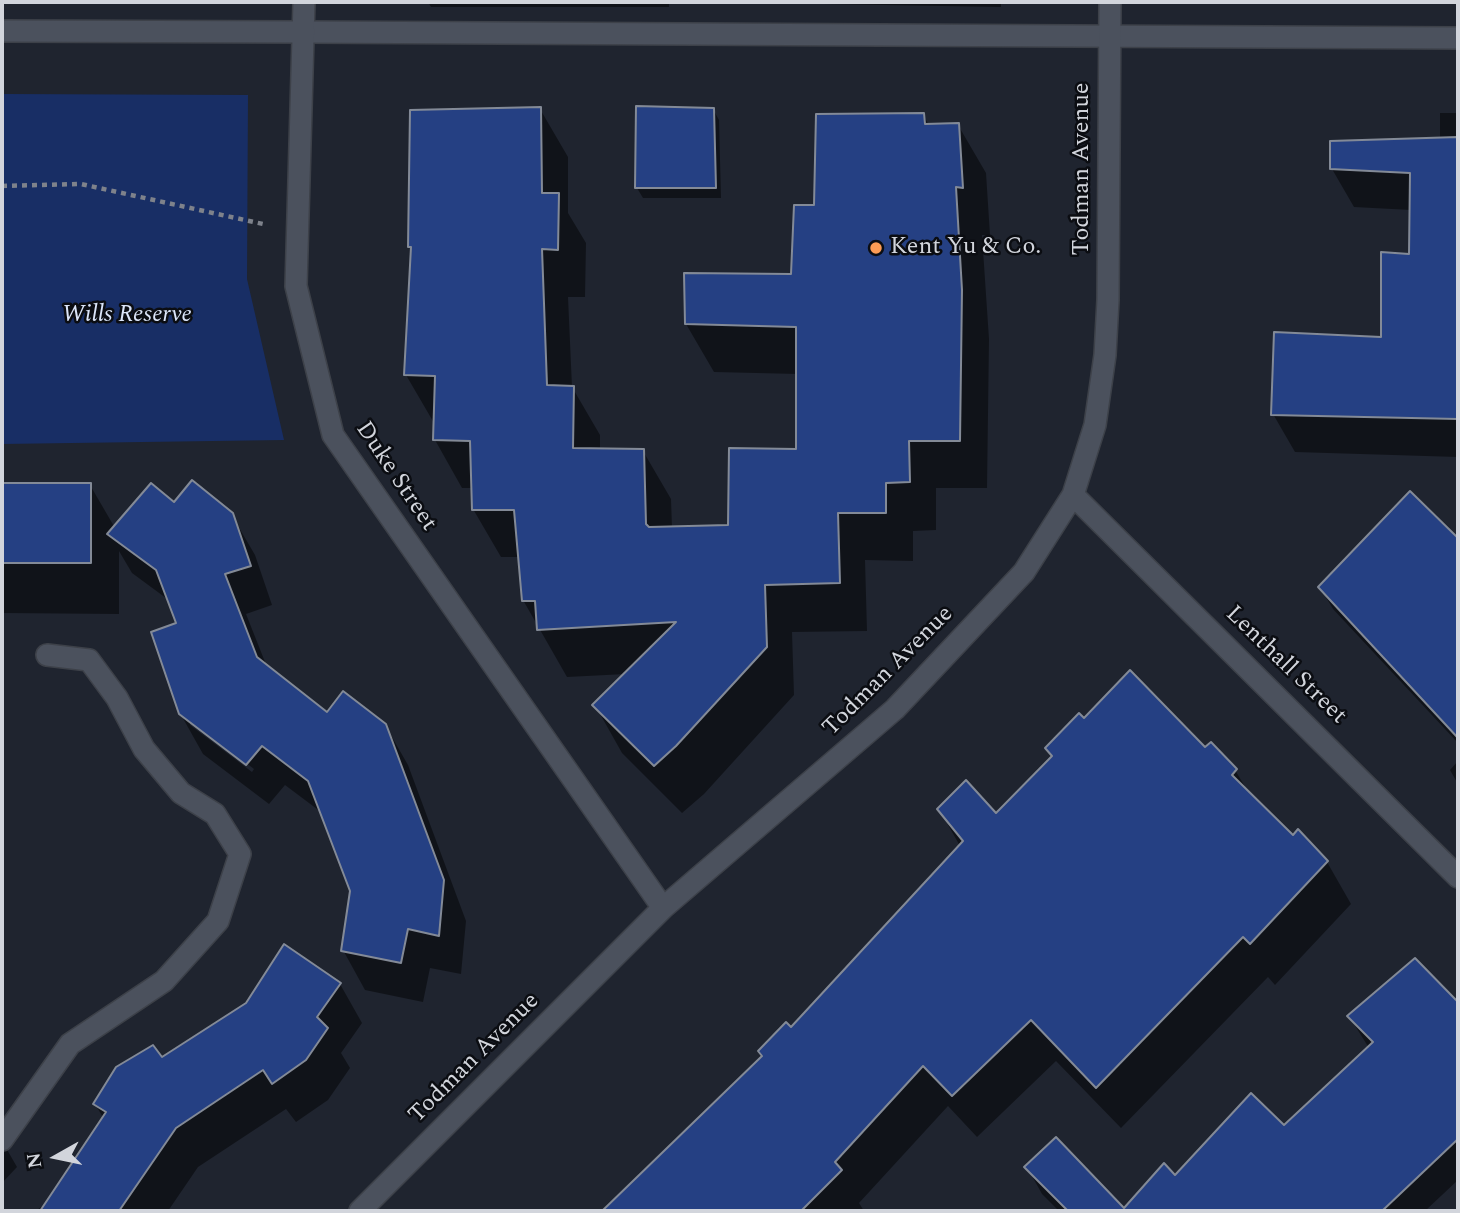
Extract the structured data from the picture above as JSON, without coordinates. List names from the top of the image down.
{
  "streets": {
    "street": ["Todman Avenue", "Duke Street", "Lenthall Street"]
  },
  "crossings": [
    ["Todman Avenue", "Duke Street"],
    ["Todman Avenue", "Lenthall Street"]
  ],
  "parks": ["Wills Reserve"],
  "places": ["Kent Yu & Co."],
  "north": "left"
}
